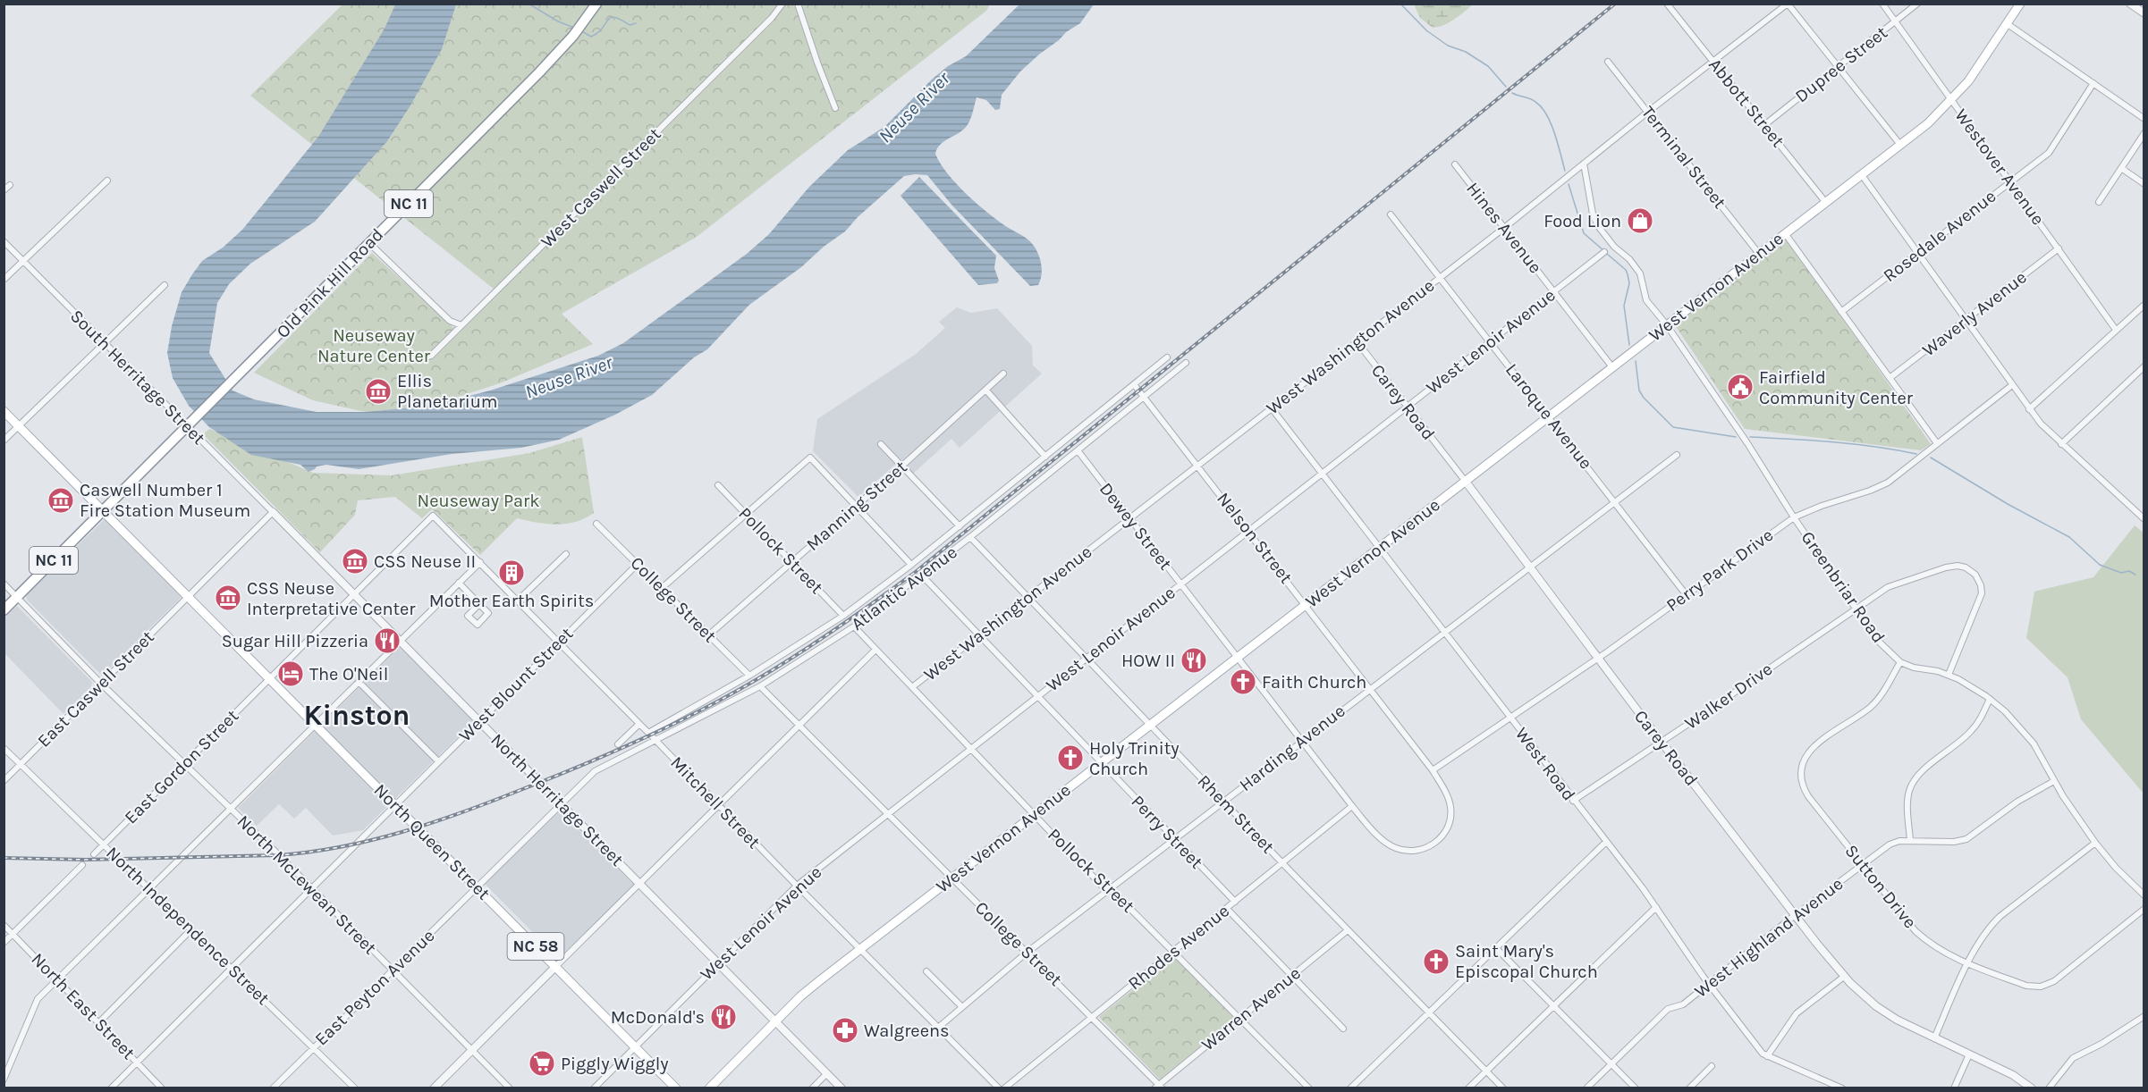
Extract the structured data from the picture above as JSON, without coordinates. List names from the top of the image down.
{
  "streets": {
    "highway": ["NC 11", "Old Pink Hill Road"],
    "main road": ["West Vernon Avenue", "North Queen Street", "NC 58"],
    "street": [
      "Dupree Street",
      "Abbott Street",
      "Terminal Street",
      "Westover Avenue",
      "West Caswell Street",
      "Hines Avenue",
      "Rosedale Avenue",
      "Waverly Avenue",
      "West Lenoir Avenue",
      "West Washington Avenue",
      "South Herritage Street",
      "Carey Road",
      "Laroque Avenue",
      "Manning Street",
      "Dewey Street",
      "Nelson Street",
      "Pollock Street",
      "Perry Park Drive",
      "Greenbriar Road",
      "Atlantic Avenue",
      "College Street",
      "West Blount Street",
      "East Caswell Street",
      "Walker Drive",
      "Harding Avenue",
      "West Road",
      "East Gordon Street",
      "North Herritage Street",
      "Mitchell Street",
      "Rhem Street",
      "Perry Street",
      "North McLewean Street",
      "Sutton Drive",
      "North Independence Street",
      "West Highland Avenue",
      "Rhodes Avenue",
      "East Peyton Avenue",
      "North East Street",
      "Warren Avenue"
    ]
  },
  "crossings": [
    ["Dupree Street", "Abbott Street"],
    ["Dupree Street", "Westover Avenue"],
    ["Abbott Street", "West Vernon Avenue"],
    ["Abbott Street", "West Washington Avenue"],
    ["Terminal Street", "West Vernon Avenue"],
    ["Terminal Street", "West Washington Avenue"],
    ["Westover Avenue", "Rosedale Avenue"],
    ["Westover Avenue", "West Vernon Avenue"],
    ["Westover Avenue", "Waverly Avenue"],
    ["NC 11", "Old Pink Hill Road"],
    ["NC 11", "North McLewean Street"],
    ["NC 11", "NC 58"],
    ["Hines Avenue", "West Vernon Avenue"],
    ["Hines Avenue", "West Lenoir Avenue"],
    ["Hines Avenue", "West Washington Avenue"],
    ["Old Pink Hill Road", "South Herritage Street"],
    ["Old Pink Hill Road", "NC 58"],
    ["West Vernon Avenue", "Carey Road"],
    ["West Vernon Avenue", "Laroque Avenue"],
    ["West Vernon Avenue", "Dewey Street"],
    ["West Vernon Avenue", "Nelson Street"],
    ["West Vernon Avenue", "Pollock Street"],
    ["West Vernon Avenue", "Greenbriar Road"],
    ["West Vernon Avenue", "College Street"],
    ["West Vernon Avenue", "West Road"],
    ["West Vernon Avenue", "North Herritage Street"],
    ["West Vernon Avenue", "Mitchell Street"],
    ["West Vernon Avenue", "Rhem Street"],
    ["West Vernon Avenue", "Perry Street"],
    ["West Lenoir Avenue", "Carey Road"],
    ["West Lenoir Avenue", "Laroque Avenue"],
    ["West Lenoir Avenue", "Dewey Street"],
    ["West Lenoir Avenue", "Nelson Street"],
    ["West Lenoir Avenue", "Pollock Street"],
    ["West Lenoir Avenue", "College Street"],
    ["West Lenoir Avenue", "West Road"],
    ["West Lenoir Avenue", "North Herritage Street"],
    ["West Lenoir Avenue", "Mitchell Street"],
    ["West Lenoir Avenue", "Rhem Street"],
    ["West Lenoir Avenue", "Perry Street"],
    ["West Lenoir Avenue", "North Queen Street"],
    ["West Washington Avenue", "Carey Road"],
    ["West Washington Avenue", "Laroque Avenue"],
    ["West Washington Avenue", "Dewey Street"],
    ["West Washington Avenue", "Nelson Street"],
    ["West Washington Avenue", "Pollock Street"],
    ["West Washington Avenue", "Greenbriar Road"],
    ["West Washington Avenue", "West Road"],
    ["West Washington Avenue", "Rhem Street"],
    ["West Washington Avenue", "Perry Street"],
    ["South Herritage Street", "North Herritage Street"],
    ["Carey Road", "Perry Park Drive"],
    ["Carey Road", "Walker Drive"],
    ["Carey Road", "Harding Avenue"],
    ["Carey Road", "West Highland Avenue"],
    ["Laroque Avenue", "Perry Park Drive"],
    ["Laroque Avenue", "Harding Avenue"],
    ["Manning Street", "Pollock Street"],
    ["Manning Street", "College Street"],
    ["Dewey Street", "Nelson Street"],
    ["Dewey Street", "Atlantic Avenue"],
    ["Dewey Street", "Harding Avenue"],
    ["Dewey Street", "Rhodes Avenue"],
    ["Nelson Street", "Perry Park Drive"],
    ["Nelson Street", "Atlantic Avenue"],
    ["Nelson Street", "Harding Avenue"],
    ["Nelson Street", "Rhodes Avenue"],
    ["Pollock Street", "Atlantic Avenue"],
    ["Pollock Street", "Harding Avenue"],
    ["Pollock Street", "Rhodes Avenue"],
    ["Pollock Street", "Warren Avenue"],
    ["Perry Park Drive", "Greenbriar Road"],
    ["Perry Park Drive", "West Road"],
    ["Greenbriar Road", "Walker Drive"],
    ["Greenbriar Road", "Sutton Drive"],
    ["Greenbriar Road", "West Highland Avenue"],
    ["Atlantic Avenue", "College Street"],
    ["Atlantic Avenue", "North Herritage Street"],
    ["Atlantic Avenue", "Mitchell Street"],
    ["Atlantic Avenue", "Rhem Street"],
    ["Atlantic Avenue", "Perry Street"],
    ["Atlantic Avenue", "East Peyton Avenue"],
    ["College Street", "West Blount Street"],
    ["College Street", "Harding Avenue"],
    ["College Street", "Rhodes Avenue"],
    ["College Street", "Warren Avenue"],
    ["West Blount Street", "North Herritage Street"],
    ["West Blount Street", "Mitchell Street"],
    ["West Blount Street", "North Queen Street"],
    ["West Blount Street", "North McLewean Street"],
    ["West Blount Street", "North Independence Street"],
    ["West Blount Street", "North East Street"],
    ["East Caswell Street", "North Queen Street"],
    ["East Caswell Street", "North McLewean Street"],
    ["East Caswell Street", "North Independence Street"],
    ["East Caswell Street", "NC 58"],
    ["Walker Drive", "West Road"],
    ["Harding Avenue", "West Road"],
    ["Harding Avenue", "Mitchell Street"],
    ["Harding Avenue", "Rhem Street"],
    ["Harding Avenue", "Perry Street"],
    ["West Road", "West Highland Avenue"],
    ["East Gordon Street", "North Herritage Street"],
    ["East Gordon Street", "Mitchell Street"],
    ["East Gordon Street", "North Queen Street"],
    ["East Gordon Street", "North McLewean Street"],
    ["East Gordon Street", "North Independence Street"],
    ["North Herritage Street", "East Peyton Avenue"],
    ["Rhem Street", "Rhodes Avenue"],
    ["Rhem Street", "Warren Avenue"],
    ["Perry Street", "Rhodes Avenue"],
    ["North Queen Street", "NC 58"],
    ["North Queen Street", "East Peyton Avenue"],
    ["North McLewean Street", "East Peyton Avenue"],
    ["Sutton Drive", "West Highland Avenue"],
    ["North Independence Street", "East Peyton Avenue"]
  ],
  "districts": ["Kinston"],
  "water": ["Neuse River"],
  "parks": ["Neuseway Nature Center", "Neuseway Park"],
  "places": {
    "shop": ["Food Lion"],
    "public building": ["Fairfield Community Center"],
    "museum": [
      "Ellis Planetarium",
      "Caswell Number 1 Fire Station Museum",
      "CSS Neuse II",
      "CSS Neuse Interpretative Center"
    ],
    "building": ["Mother Earth Spirits"],
    "restaurant": ["Sugar Hill Pizzeria", "HOW II", "McDonald's"],
    "hotel": ["The O'Neil"],
    "church": ["Faith Church", "Holy Trinity Church", "Saint Mary's Episcopal Church"],
    "pharmacy": ["Walgreens"],
    "supermarket": ["Piggly Wiggly"]
  }
}
